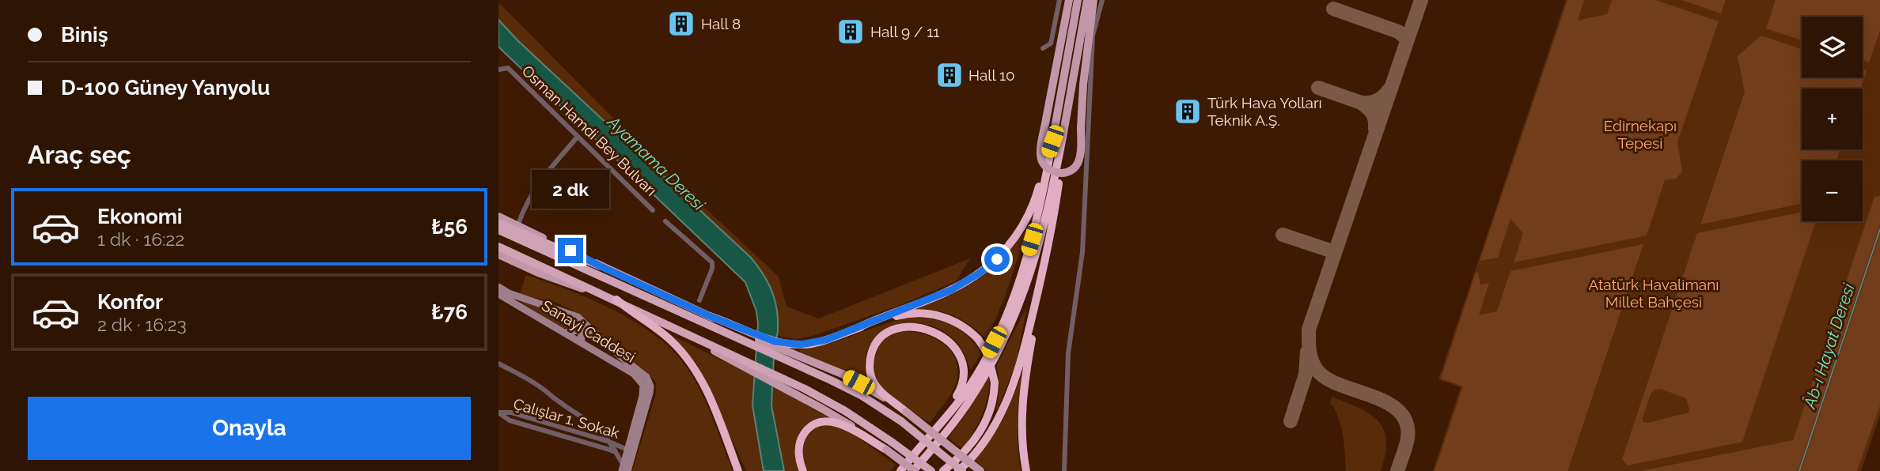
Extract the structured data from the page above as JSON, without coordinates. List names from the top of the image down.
{
  "streets": {
    "main road": ["Sanayi Caddesi"],
    "street": ["Osman Hamdi Bey Bulvarı", "Çalışlar 1. Sokak"]
  },
  "crossings": [
    ["Sanayi Caddesi", "Çalışlar 1. Sokak"]
  ],
  "water": ["Ayamama Deresi", "Âb-ı Hayat Deresi"],
  "parks": ["Edirnekapı Tepesi", "Atatürk Havalimanı Millet Bahçesi"],
  "places": {
    "building": [
      "Hall 8",
      "Hall 9 / 11",
      "Hall 10",
      "Türk Hava Yolları Teknik A.Ş."
    ]
  },
  "page": {
    "banner": ["Biniş", "D-100 Güney Yanyolu"],
    "map_buttons": ["+", "−"],
    "heading": "Araç seç",
    "bubble": "2 dk",
    "list": [
      {
        "name": "Ekonomi",
        "note": "1 dk · 16:22",
        "value": "₺56"
      },
      {
        "name": "Konfor",
        "note": "2 dk · 16:23",
        "value": "₺76"
      }
    ],
    "buttons": "Onayla"
  }
}
